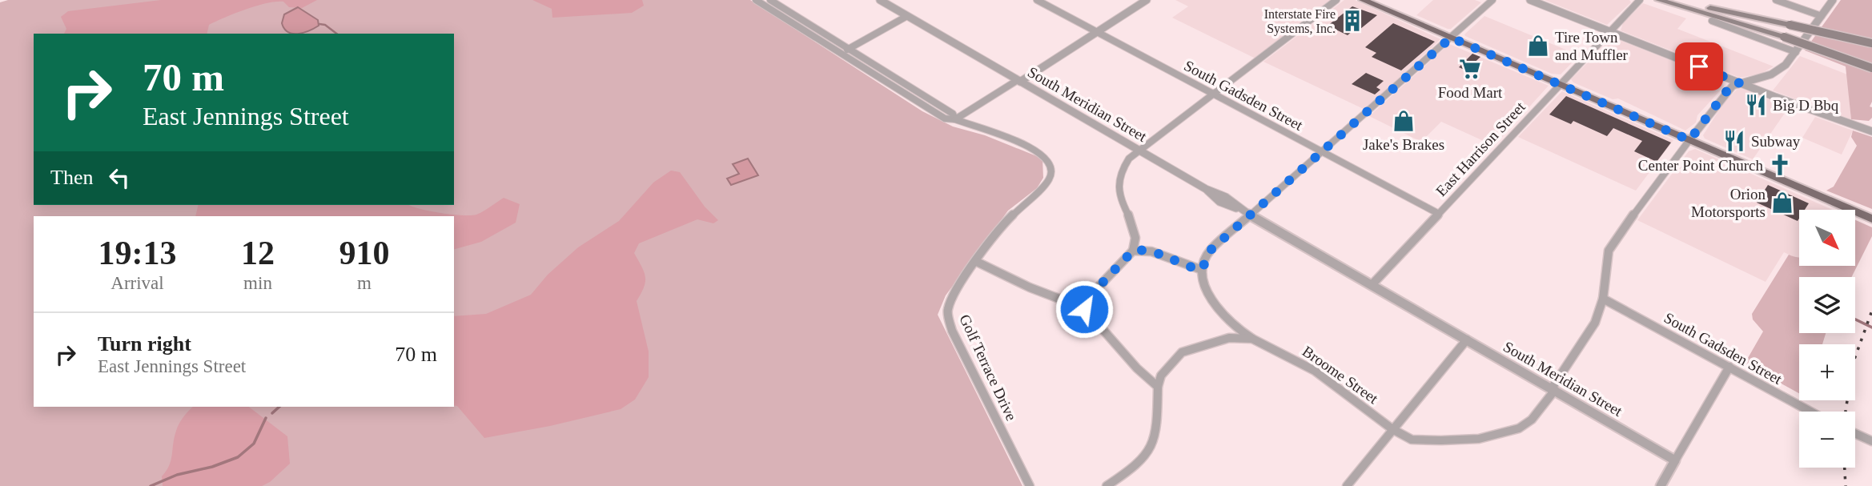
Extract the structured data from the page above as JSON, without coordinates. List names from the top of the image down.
{
  "streets": {
    "street": [
      "South Gadsden Street",
      "South Meridian Street",
      "East Harrison Street",
      "Golf Terrace Drive",
      "Broome Street"
    ]
  },
  "crossings": [
    ["South Gadsden Street", "East Harrison Street"],
    ["South Gadsden Street", "Broome Street"],
    ["South Meridian Street", "East Harrison Street"],
    ["South Meridian Street", "Broome Street"]
  ],
  "places": {
    "building": ["Interstate Fire Systems, Inc."],
    "shop": ["Tire Town and Muffler", "Jake's Brakes", "Orion Motorsports"],
    "supermarket": ["Food Mart"],
    "restaurant": ["Big D Bbq", "Subway"],
    "church": ["Center Point Church"]
  },
  "north": "bottom right",
  "page": {
    "turn": ["70 m", "East Jennings Street"],
    "then": "Then",
    "map_buttons": ["+", "−"],
    "eta": [
      "19:13",
      "Arrival",
      "12",
      "min",
      "910",
      "m"
    ],
    "list": [
      {
        "name": "Turn right",
        "note": "East Jennings Street",
        "value": "70 m"
      }
    ]
  }
}
